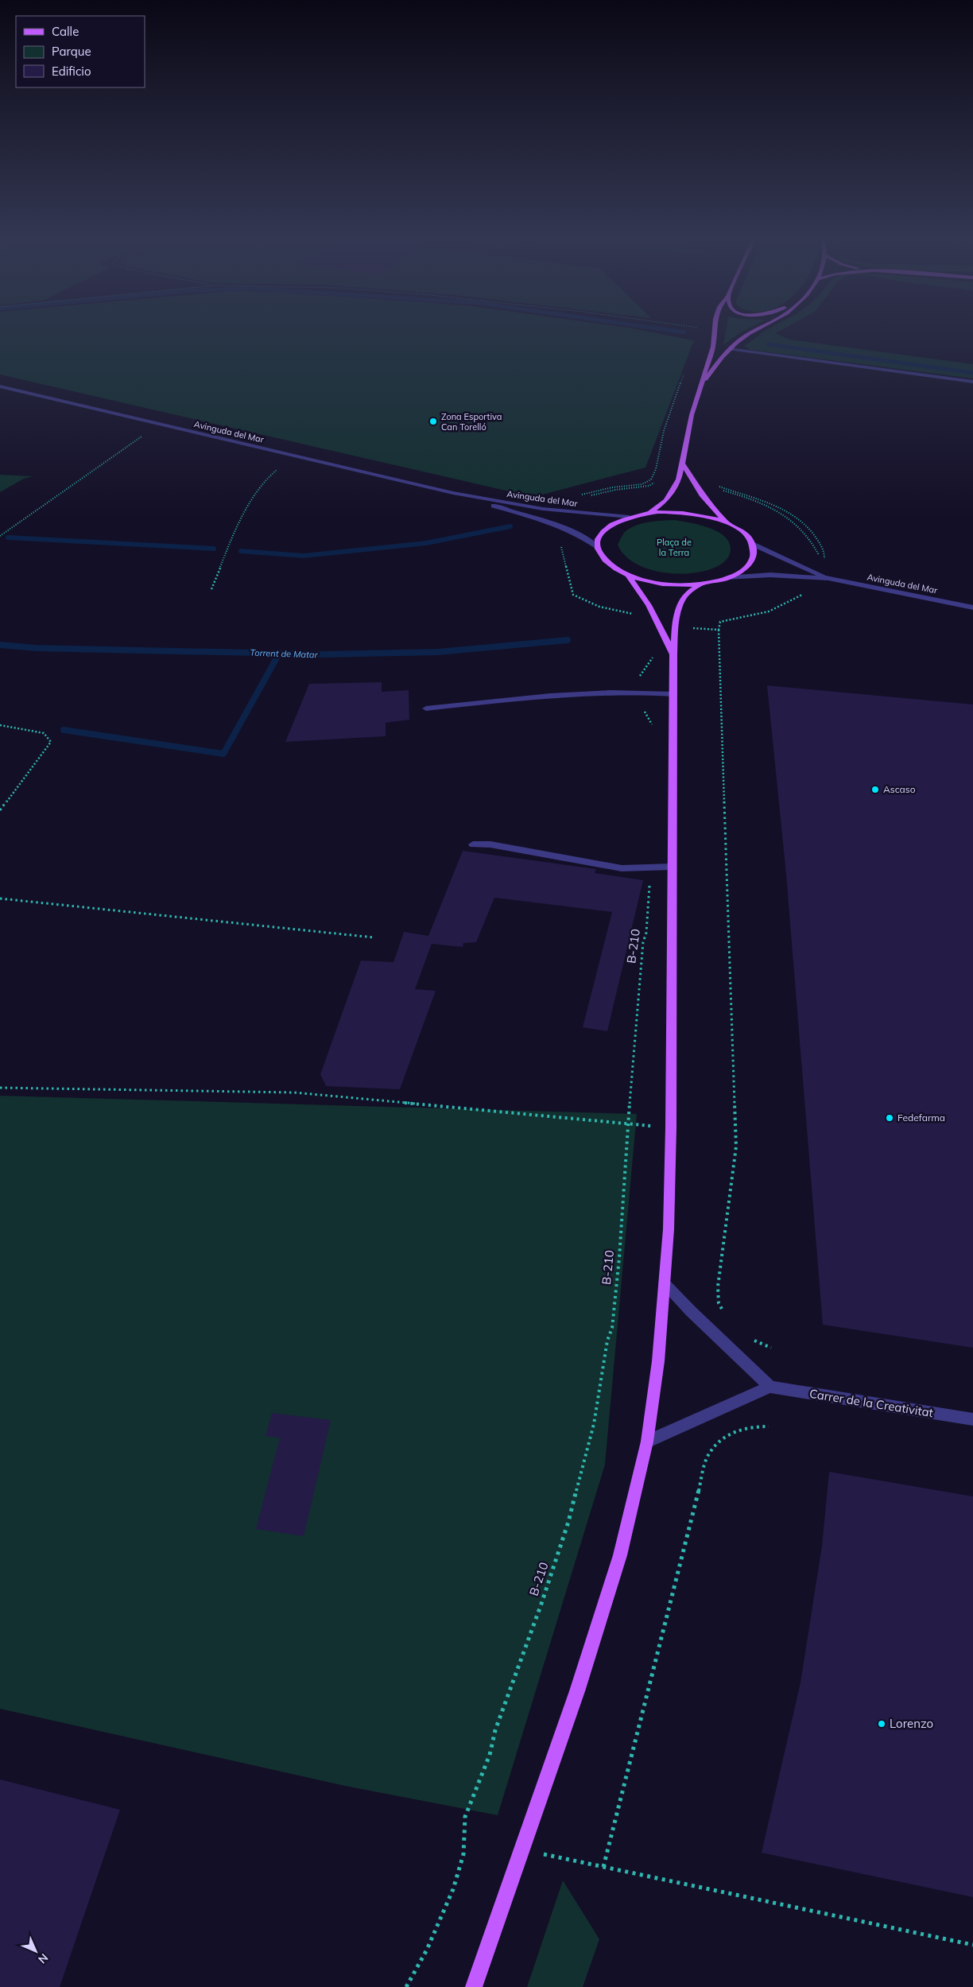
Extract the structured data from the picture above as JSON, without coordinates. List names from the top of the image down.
{
  "streets": {
    "street": ["Avinguda del Mar", "Carrer de la Creativitat"],
    "path": ["B-210"]
  },
  "water": ["Torrent de Matar"],
  "parks": ["Plaça de la Terra"],
  "places": [
    "Zona Esportiva Can Torelló",
    "Ascaso",
    "Fedefarma",
    "Lorenzo"
  ],
  "legend": ["Calle", "Parque", "Edificio"],
  "north": "bottom right"
}
